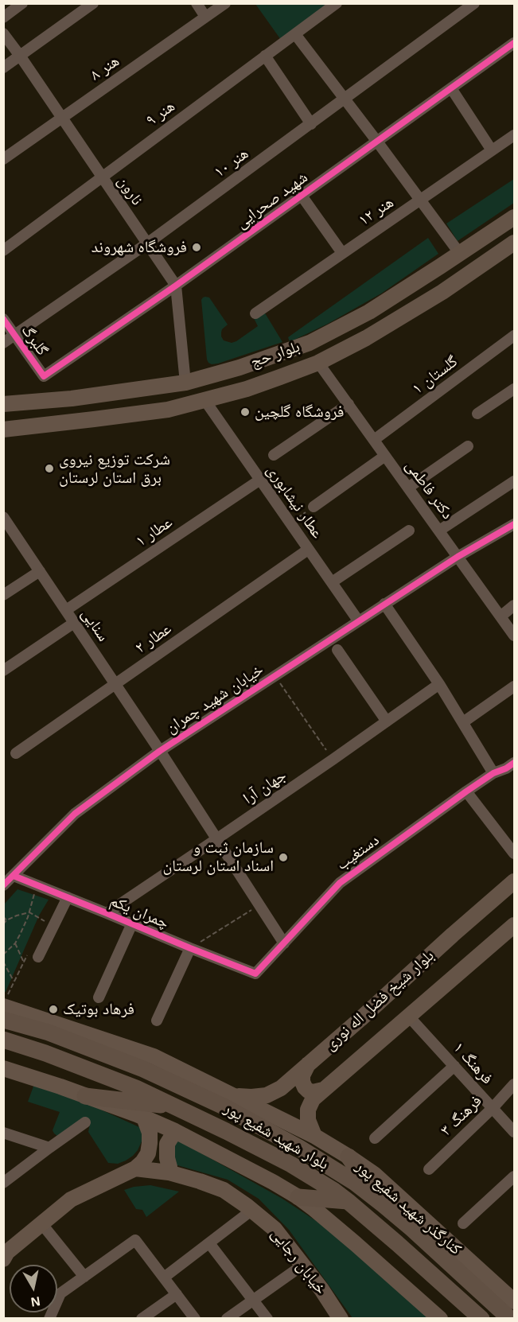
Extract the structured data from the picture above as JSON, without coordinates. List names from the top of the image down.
{
  "streets": {
    "main road": [
      "بلوار حج",
      "بلوار شیخ فضل اله نوری",
      "بلوار شهید شفیع پور",
      "کنارگذر شهید شفیع پور",
      "خیابان رجایی"
    ],
    "street": [
      "هنر ۸",
      "هنر ۹",
      "هنر ۱۰",
      "نارون",
      "شهید صحرایی",
      "هنر ۱۲",
      "گلبرگ",
      "گلستان ۱",
      "دکتر فاطمی",
      "عطار نیشابوری",
      "عطار ۱",
      "سنایی",
      "عطار ۲",
      "خیابان شهید چمران",
      "جهان آرا",
      "دستغیب",
      "چمران یکم",
      "فرهنگ ۱",
      "فرهنگ ۳"
    ]
  },
  "crossings": [
    ["هنر ۸", "نارون"],
    ["هنر ۹", "نارون"],
    ["هنر ۱۰", "نارون"],
    ["هنر ۱۰", "گلبرگ"],
    ["نارون", "شهید صحرایی"],
    ["نارون", "بلوار حج"],
    ["شهید صحرایی", "گلبرگ"],
    ["بلوار حج", "دکتر فاطمی"],
    ["بلوار حج", "عطار نیشابوری"],
    ["گلستان ۱", "دکتر فاطمی"],
    ["دکتر فاطمی", "خیابان شهید چمران"],
    ["عطار نیشابوری", "عطار ۱"],
    ["عطار نیشابوری", "عطار ۲"],
    ["عطار نیشابوری", "خیابان شهید چمران"],
    ["عطار ۱", "سنایی"],
    ["سنایی", "عطار ۲"],
    ["سنایی", "خیابان شهید چمران"],
    ["سنایی", "جهان آرا"],
    ["سنایی", "دستغیب"],
    ["خیابان شهید چمران", "چمران یکم"],
    ["جهان آرا", "چمران یکم"],
    ["دستغیب", "چمران یکم"],
    ["بلوار شیخ فضل اله نوری", "فرهنگ ۱"],
    ["بلوار شیخ فضل اله نوری", "کنارگذر شهید شفیع پور"],
    ["فرهنگ ۱", "فرهنگ ۳"]
  ],
  "places": [
    "فروشگاه شهروند",
    "فروشگاه گلچین",
    "شرکت توزیع نیروی برق استان لرستان",
    "سازمان ثبت و اسناد استان لرستان",
    "فرهاد بوتیک"
  ],
  "north": "bottom"
}
